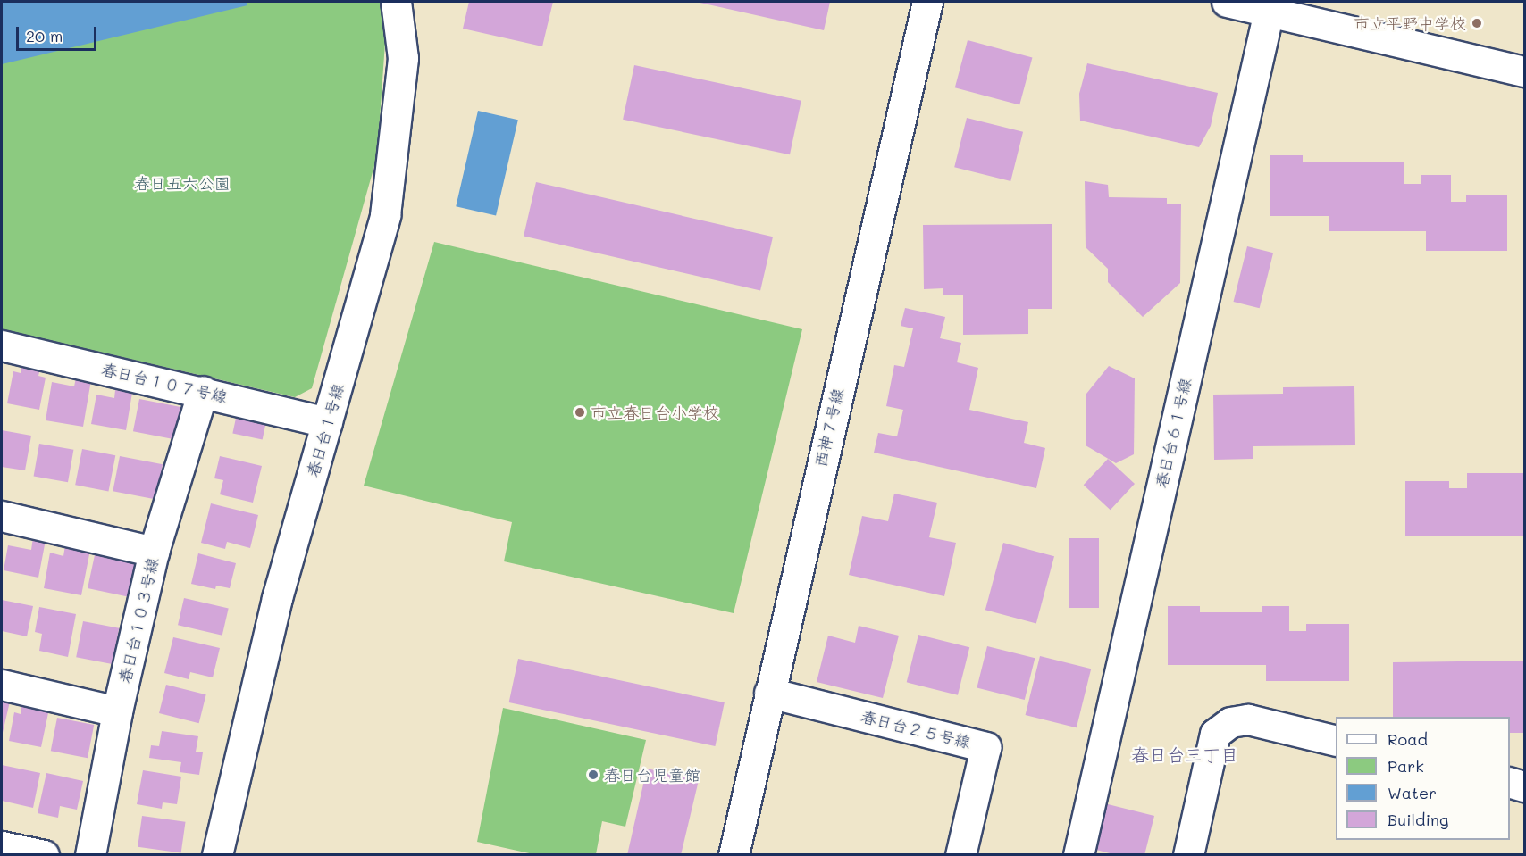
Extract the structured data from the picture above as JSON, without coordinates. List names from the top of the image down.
{
  "streets": {
    "street": [
      "春日台１０７号線",
      "西神７号線",
      "春日台１号線",
      "春日台６１号線",
      "春日台１０３号線",
      "春日台２５号線"
    ]
  },
  "crossings": [
    ["春日台１０７号線", "春日台１号線"],
    ["春日台１０７号線", "春日台１０３号線"],
    ["西神７号線", "春日台２５号線"]
  ],
  "districts": ["春日台三丁目"],
  "parks": ["春日五六公園"],
  "places": ["市立平野中学校", "市立春日台小学校", "春日台児童館"],
  "legend": [
    "Road",
    "Park",
    "Water",
    "Building"
  ],
  "scale_bar": "20 m"
}
